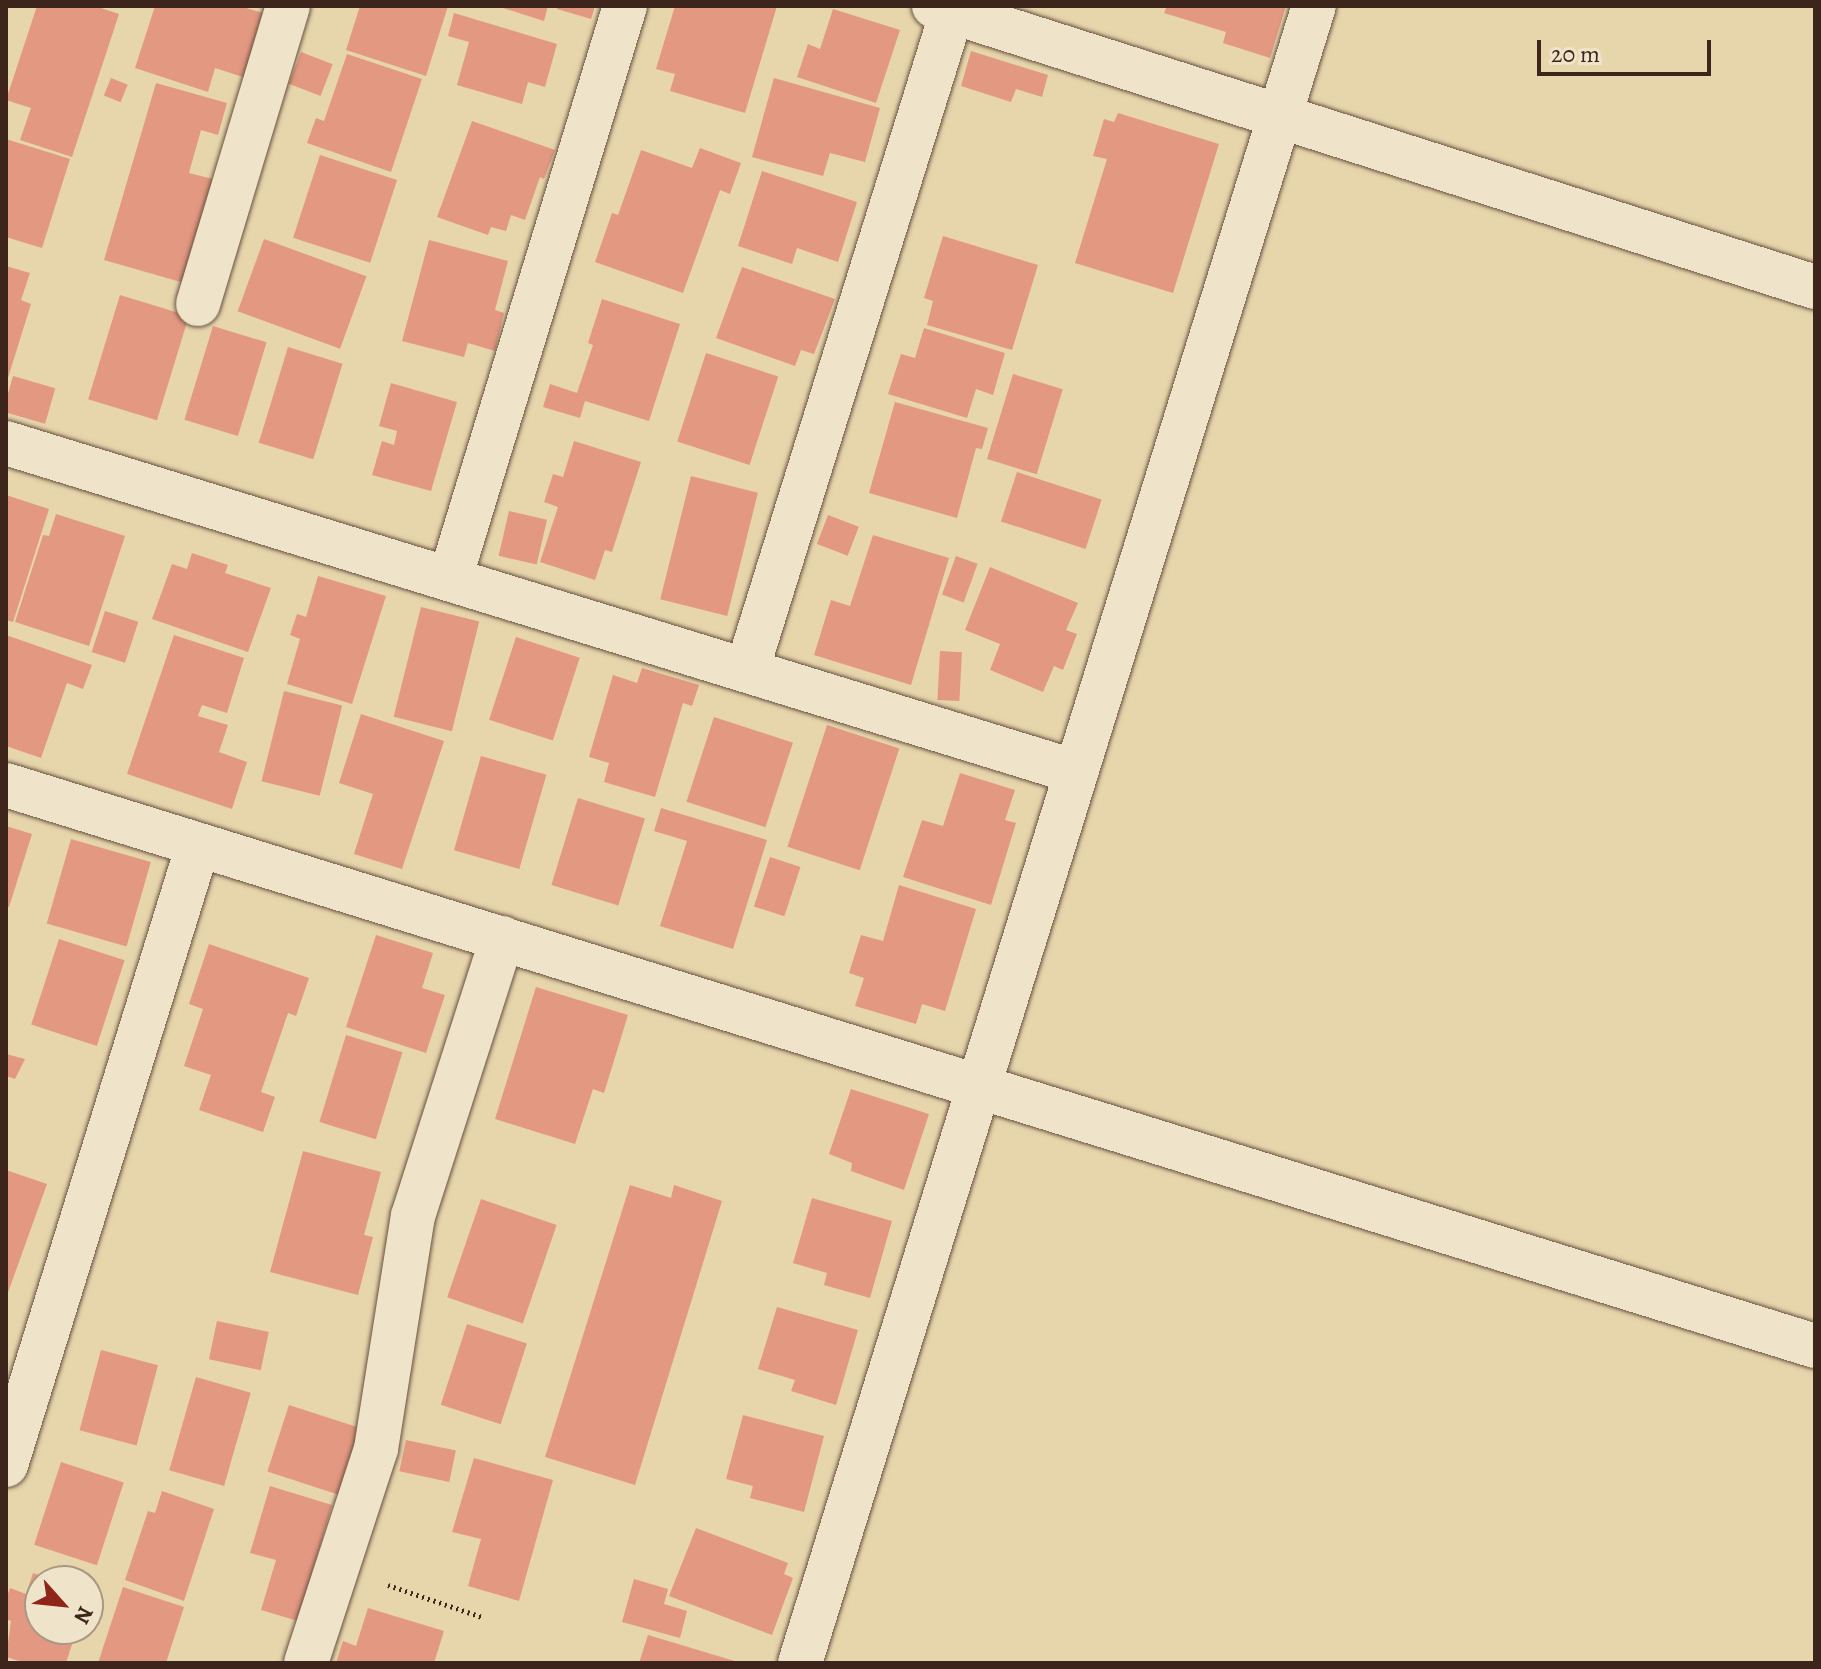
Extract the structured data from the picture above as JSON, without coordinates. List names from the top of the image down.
{
  "scale_bar": "20 m",
  "north": "bottom right"
}
